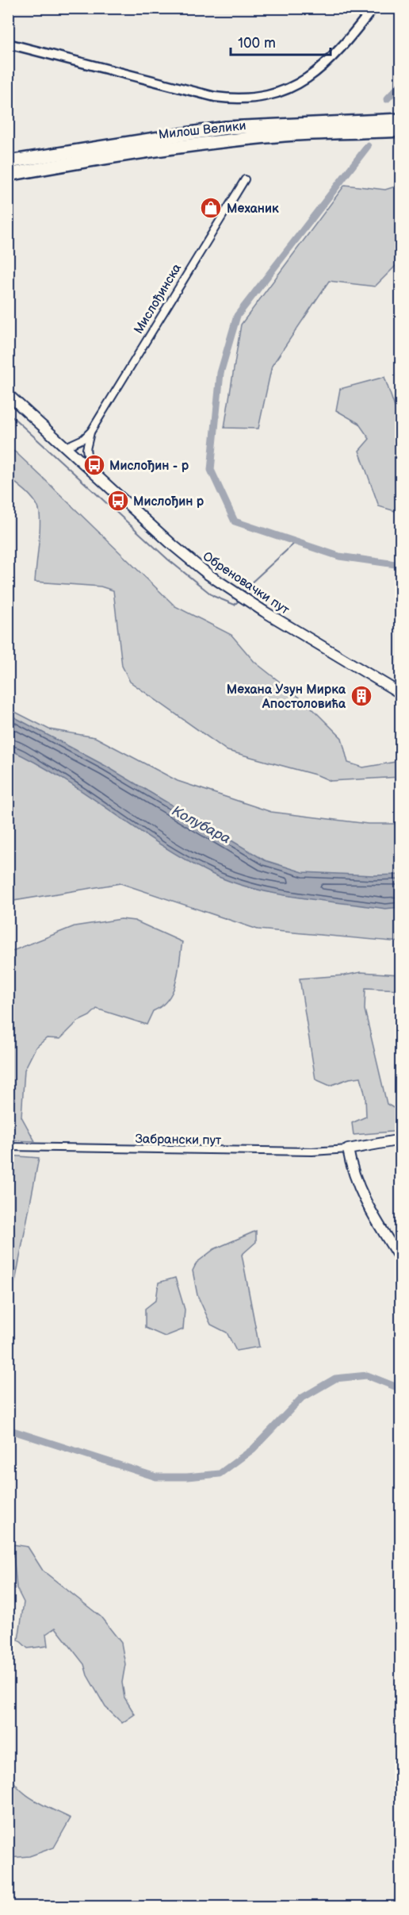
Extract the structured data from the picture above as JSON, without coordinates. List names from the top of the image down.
{
  "streets": {
    "highway": ["Милош Велики"],
    "main road": ["Обреновачки пут"],
    "street": ["Мислођинска", "Забрански пут"]
  },
  "crossings": [
    ["Мислођинска", "Обреновачки пут"]
  ],
  "water": ["Колубара"],
  "places": {
    "shop": ["Механик"],
    "bus stop": ["Мислођин - р", "Мислођин р"],
    "building": ["Механа Узун Мирка Апостоловића"]
  },
  "scale_bar": "100 m"
}
